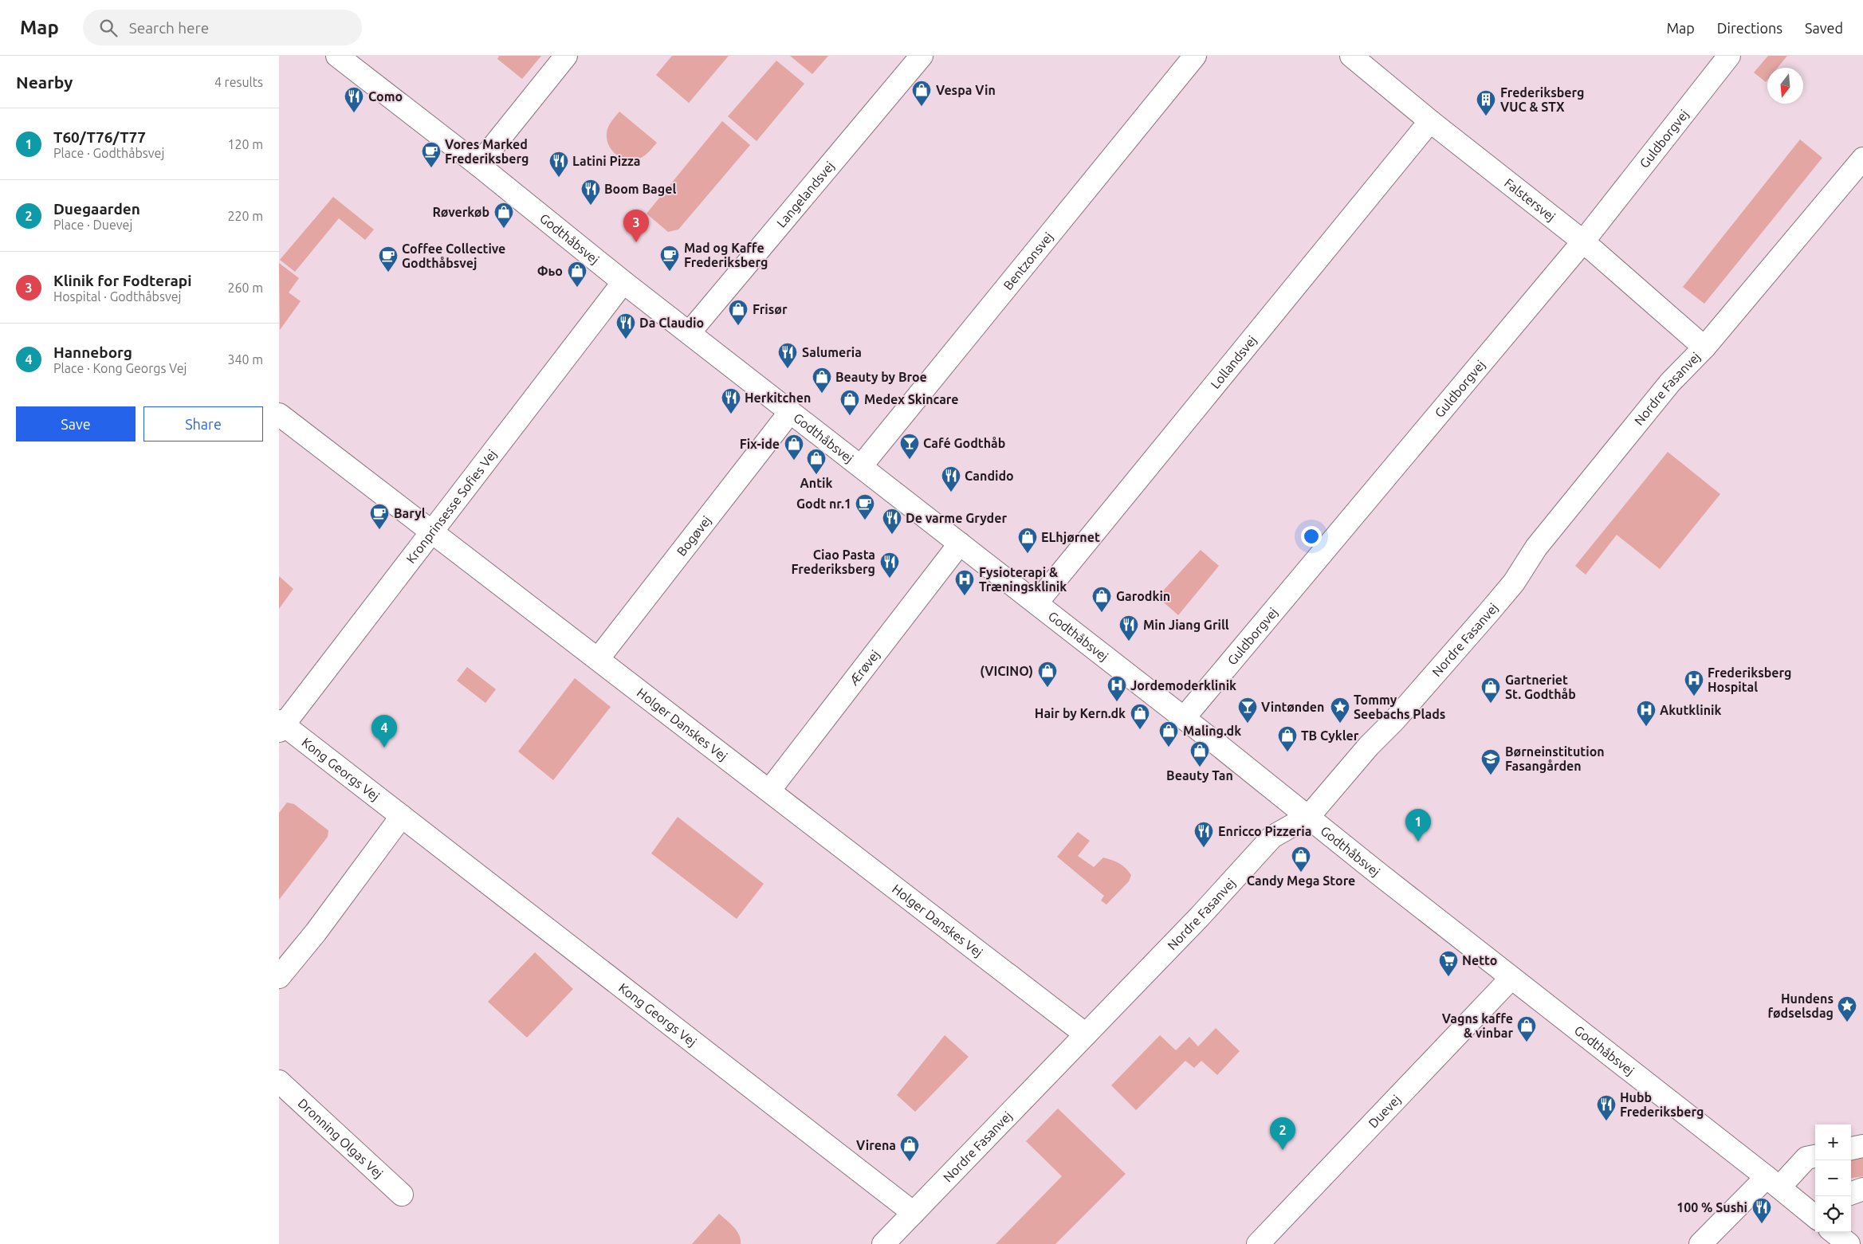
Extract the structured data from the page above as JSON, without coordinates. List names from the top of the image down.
{
  "streets": {
    "street": [
      "Guldborgvej",
      "Langelandsvej",
      "Falstersvej",
      "Godthåbsvej",
      "Bentzonsvej",
      "Lollandsvej",
      "Nordre Fasanvej",
      "Kronprinsesse Sofies Vej",
      "Bogøvej",
      "Ærøvej",
      "Holger Danskes Vej",
      "Kong Georgs Vej",
      "Duevej",
      "Dronning Olgas Vej"
    ]
  },
  "crossings": [
    ["Guldborgvej", "Falstersvej"],
    ["Guldborgvej", "Godthåbsvej"],
    ["Langelandsvej", "Godthåbsvej"],
    ["Falstersvej", "Lollandsvej"],
    ["Falstersvej", "Nordre Fasanvej"],
    ["Godthåbsvej", "Bentzonsvej"],
    ["Godthåbsvej", "Lollandsvej"],
    ["Godthåbsvej", "Nordre Fasanvej"],
    ["Godthåbsvej", "Kronprinsesse Sofies Vej"],
    ["Godthåbsvej", "Bogøvej"],
    ["Godthåbsvej", "Ærøvej"],
    ["Godthåbsvej", "Duevej"],
    ["Nordre Fasanvej", "Holger Danskes Vej"],
    ["Nordre Fasanvej", "Kong Georgs Vej"],
    ["Kronprinsesse Sofies Vej", "Holger Danskes Vej"],
    ["Kronprinsesse Sofies Vej", "Kong Georgs Vej"],
    ["Bogøvej", "Holger Danskes Vej"],
    ["Ærøvej", "Holger Danskes Vej"]
  ],
  "places": {
    "shop": [
      "Vespa Vin",
      "Røverkøb",
      "Фьо",
      "Frisør",
      "Beauty by Broe",
      "Medex Skincare",
      "Fix-ide",
      "Antik",
      "ELhjørnet",
      "Garodkin",
      "(VICINO)",
      "Gartneriet St. Godthåb",
      "Hair by Kern.dk",
      "Maling.dk",
      "TB Cykler",
      "Beauty Tan",
      "Candy Mega Store",
      "Vagns kaffe & vinbar",
      "Virena"
    ],
    "restaurant": [
      "Como",
      "Latini Pizza",
      "Boom Bagel",
      "Da Claudio",
      "Salumeria",
      "Herkitchen",
      "Candido",
      "De varme Gryder",
      "Ciao Pasta Frederiksberg",
      "Min Jiang Grill",
      "Enricco Pizzeria",
      "Hubb Frederiksberg",
      "100 % Sushi"
    ],
    "building": ["Frederiksberg VUC & STX"],
    "cafe": [
      "Vores Marked Frederiksberg",
      "Mad og Kaffe Frederiksberg",
      "Coffee Collective Godthåbsvej",
      "Godt nr.1",
      "Baryl"
    ],
    "bar": ["Café Godthåb", "Vintønden"],
    "hospital": [
      "Fysioterapi & Træningsklinik",
      "Frederiksberg Hospital",
      "Jordemoderklinik",
      "Akutklinik"
    ],
    "place": ["Tommy Seebachs Plads", "Hundens fødselsdag"],
    "school or university": ["Børneinstitution Fasangården"],
    "supermarket": ["Netto"]
  },
  "north": "bottom",
  "page": {
    "header": "Map",
    "search": "Search here",
    "nav": ["Map", "Directions", "Saved"],
    "heading": ["Nearby", "4 results"],
    "list": [
      {
        "mark": "1",
        "name": "T60/T76/T77",
        "note": "Place · Godthåbsvej",
        "value": "120 m"
      },
      {
        "mark": "2",
        "name": "Duegaarden",
        "note": "Place · Duevej",
        "value": "220 m"
      },
      {
        "mark": "3",
        "name": "Klinik for Fodterapi",
        "note": "Hospital · Godthåbsvej",
        "value": "260 m"
      },
      {
        "mark": "4",
        "name": "Hanneborg",
        "note": "Place · Kong Georgs Vej",
        "value": "340 m"
      }
    ],
    "pins": [
      "3",
      "4",
      "1",
      "2"
    ],
    "buttons": ["Save", "Share"],
    "map_buttons": ["+", "−"]
  }
}
